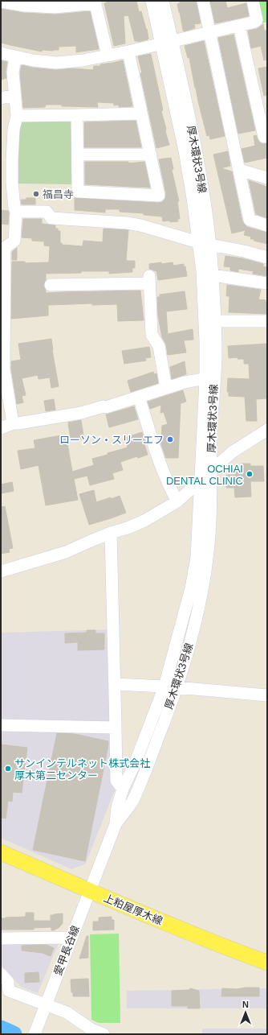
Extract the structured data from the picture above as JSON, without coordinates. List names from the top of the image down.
{
  "streets": {
    "main road": ["上粕屋厚木線"],
    "street": ["厚木環状3号線", "愛甲長谷線"]
  },
  "crossings": [
    ["厚木環状3号線", "上粕屋厚木線"],
    ["厚木環状3号線", "愛甲長谷線"],
    ["上粕屋厚木線", "愛甲長谷線"]
  ],
  "places": [
    "福昌寺",
    "ローソン・スリーエフ",
    "OCHIAI DENTAL CLINIC",
    "サンインテルネット株式会社 厚木第二センター"
  ],
  "north": "top"
}
